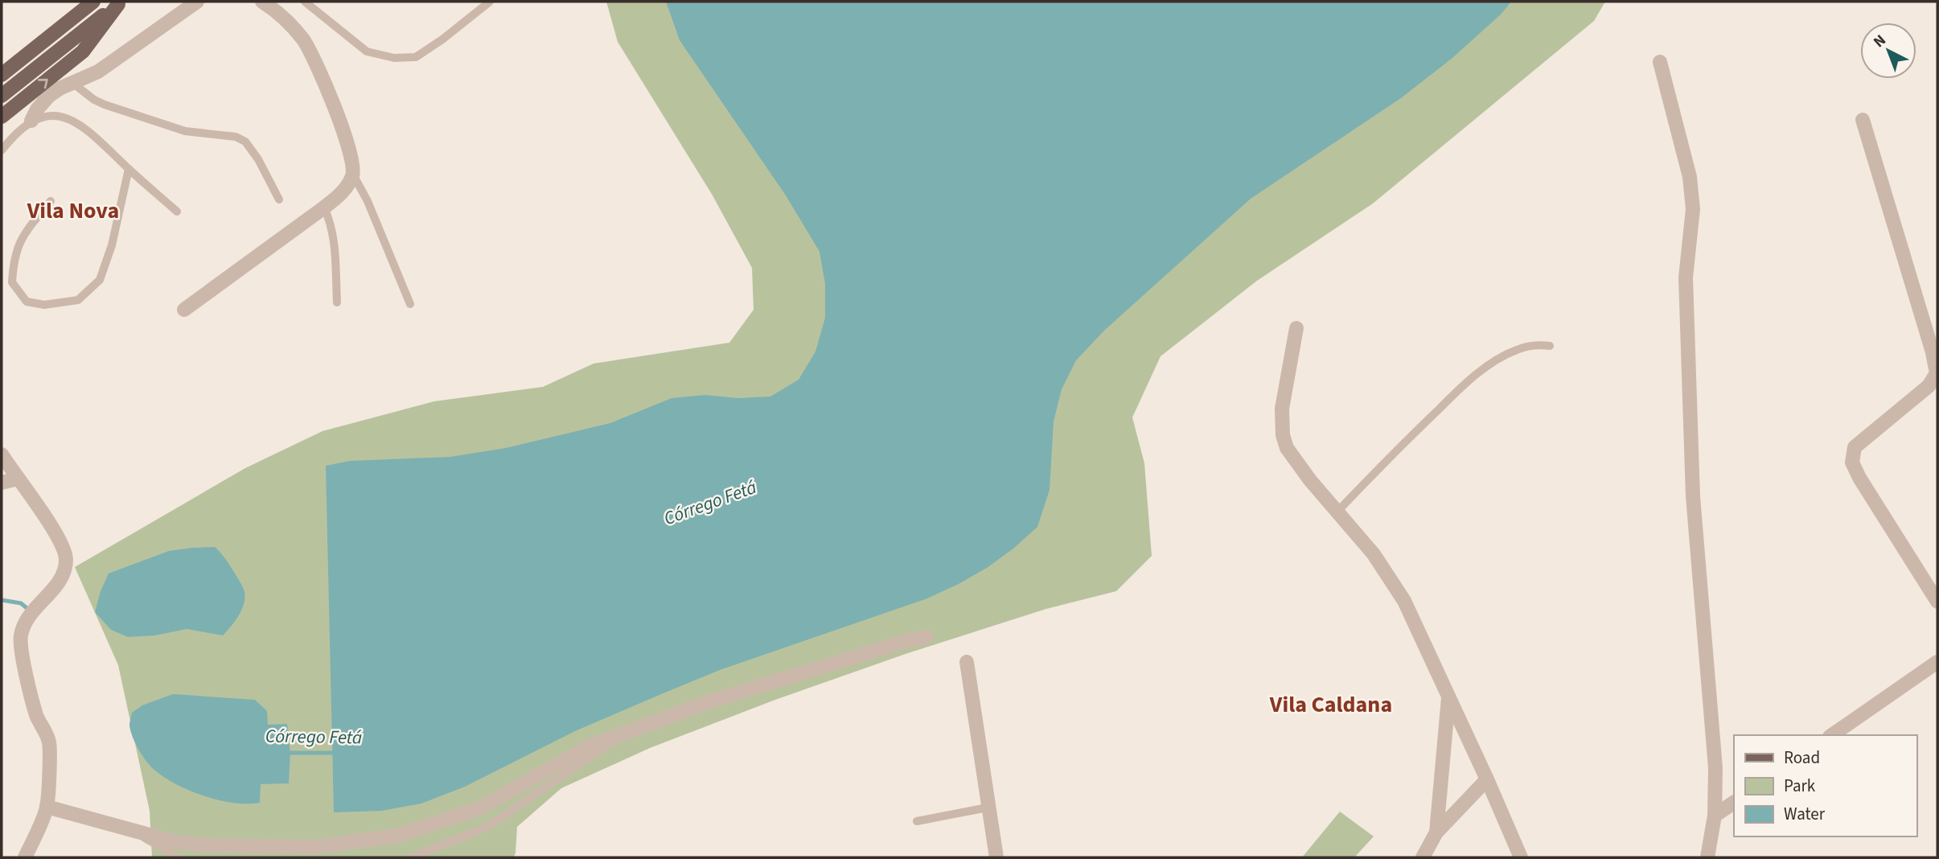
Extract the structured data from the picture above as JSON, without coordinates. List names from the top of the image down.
{
  "districts": ["Vila Nova", "Vila Caldana"],
  "water": ["Córrego Fetá"],
  "legend": ["Road", "Park", "Water"],
  "north": "top left"
}
